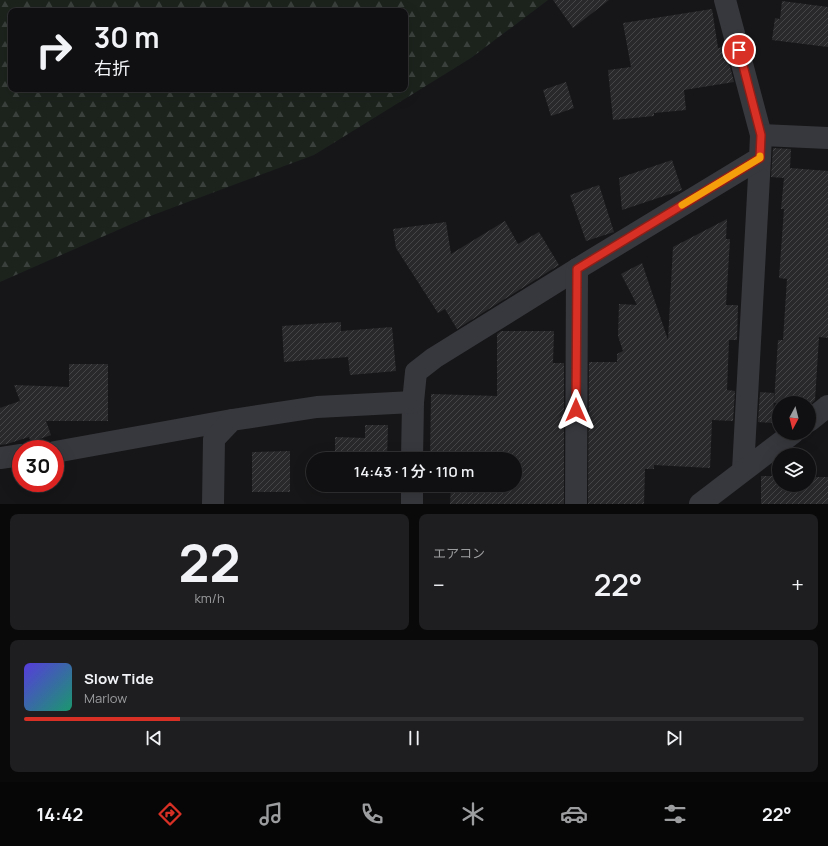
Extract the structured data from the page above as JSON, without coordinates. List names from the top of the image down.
{
  "north": "bottom",
  "page": {
    "turn": ["30 m", "右折"],
    "limit": "30",
    "trip": "14:43 · 1 分 · 110 m",
    "tile": [
      ["22", "km/h"],
      "エアコン"
    ],
    "heat": ["−", "22°", "+"],
    "song": ["Slow Tide", "Marlow"],
    "tabs": ["14:42", "22°"]
  }
}
